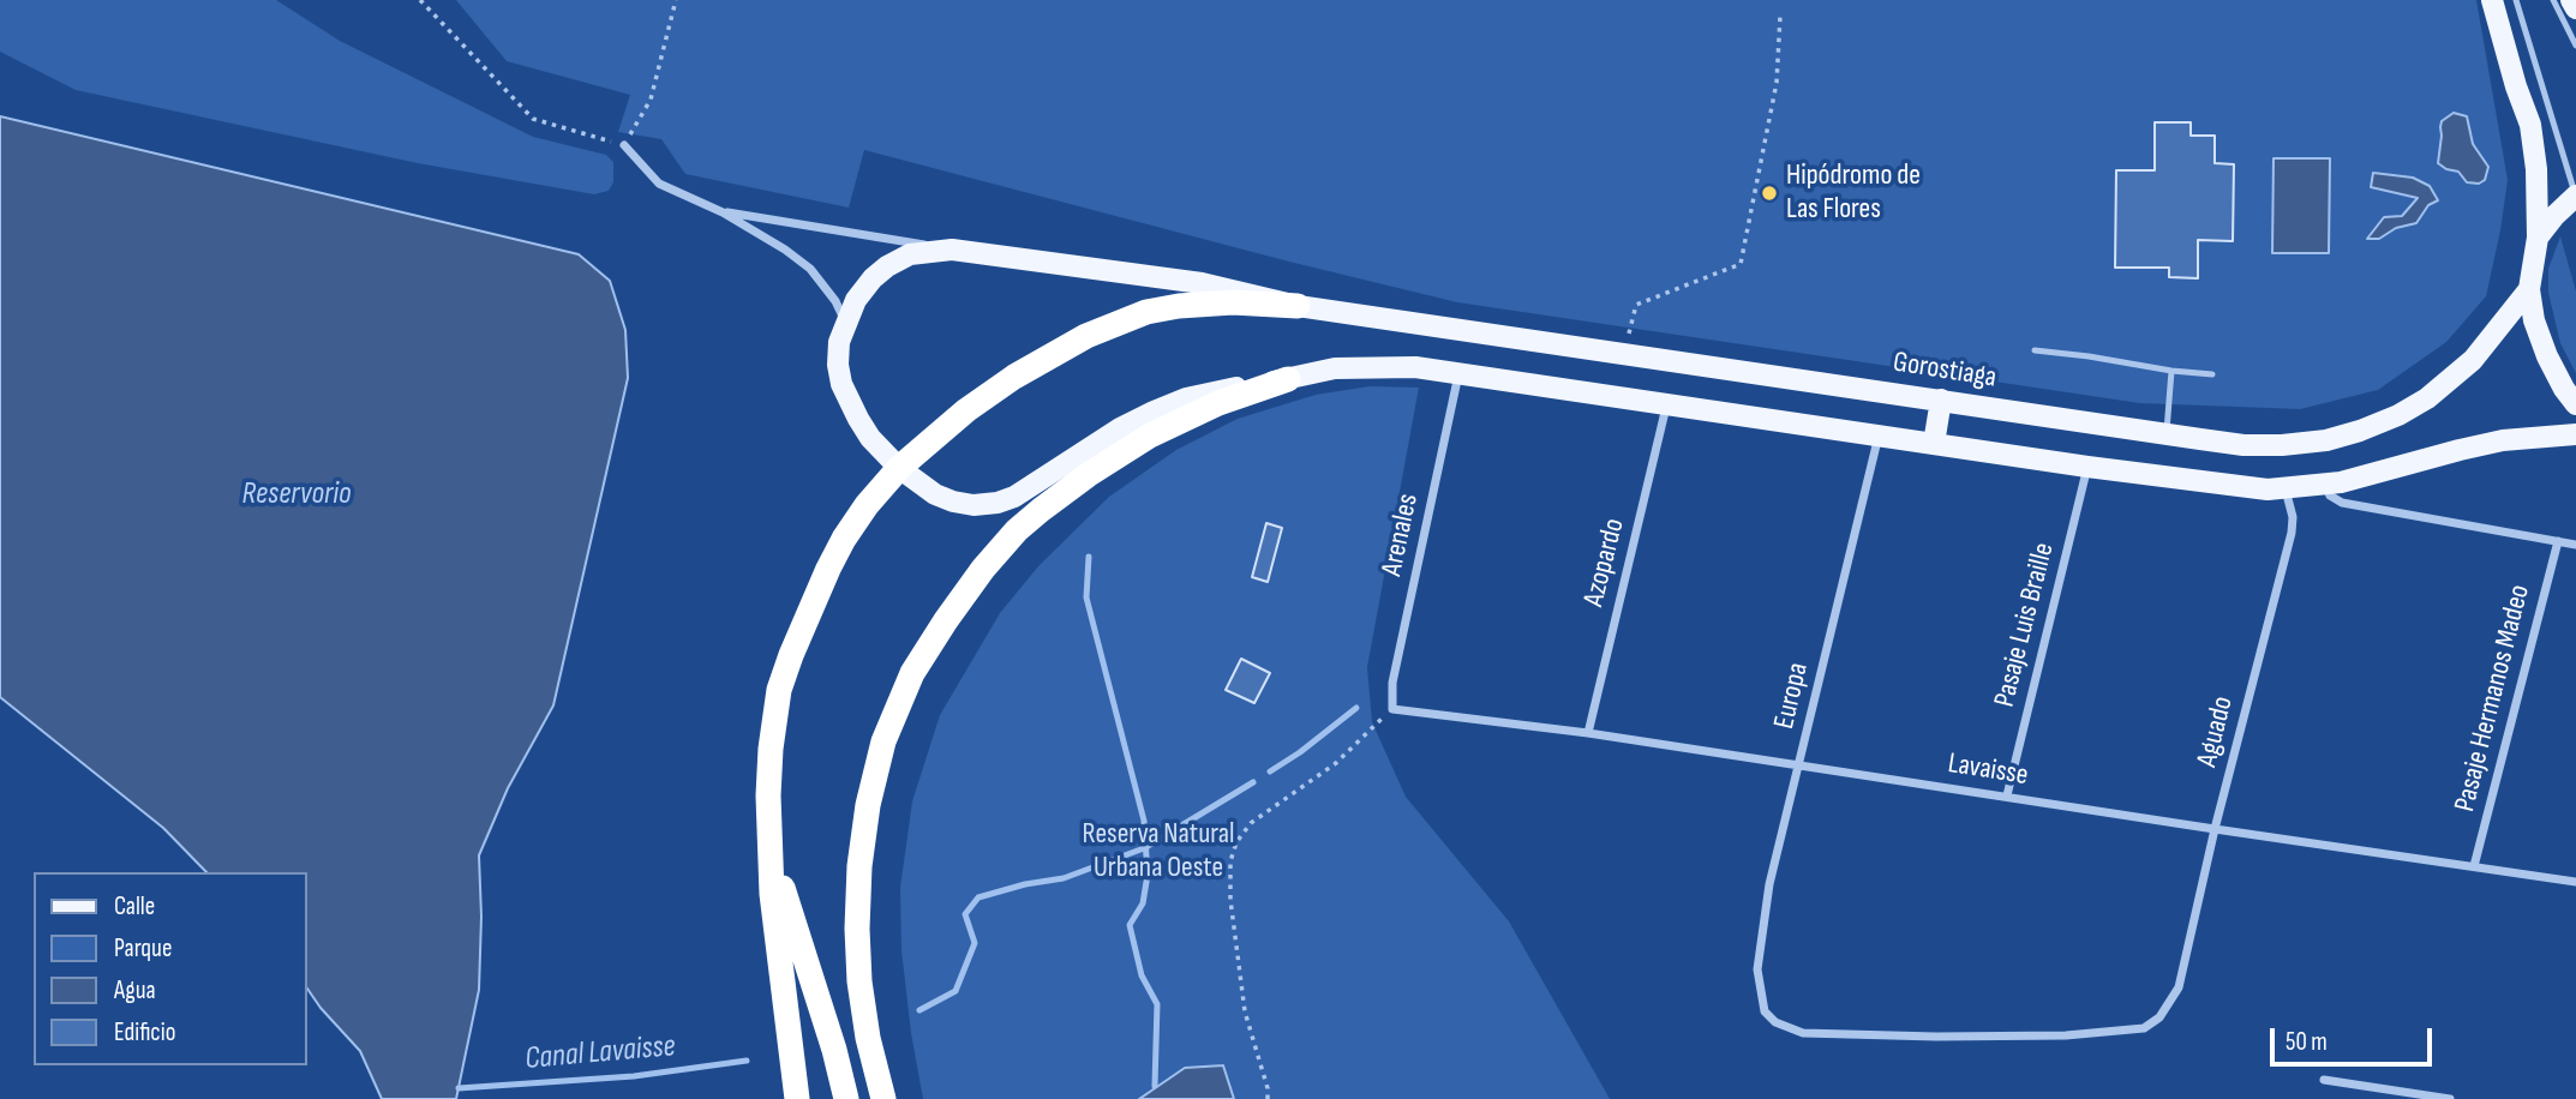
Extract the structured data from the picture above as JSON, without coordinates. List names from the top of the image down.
{
  "streets": {
    "main road": ["Gorostiaga"],
    "street": [
      "Arenales",
      "Azopardo",
      "Pasaje Luis Braille",
      "Europa",
      "Pasaje Hermanos Madeo",
      "Aguado",
      "Lavaisse"
    ]
  },
  "crossings": [
    ["Arenales", "Lavaisse"],
    ["Azopardo", "Lavaisse"],
    ["Pasaje Luis Braille", "Lavaisse"],
    ["Europa", "Aguado"],
    ["Europa", "Lavaisse"],
    ["Pasaje Hermanos Madeo", "Lavaisse"],
    ["Aguado", "Lavaisse"]
  ],
  "water": ["Reservorio", "Canal Lavaisse"],
  "parks": ["Reserva Natural Urbana Oeste"],
  "places": ["Hipódromo de Las Flores"],
  "legend": [
    "Calle",
    "Parque",
    "Agua",
    "Edificio"
  ],
  "scale_bar": "50 m"
}
